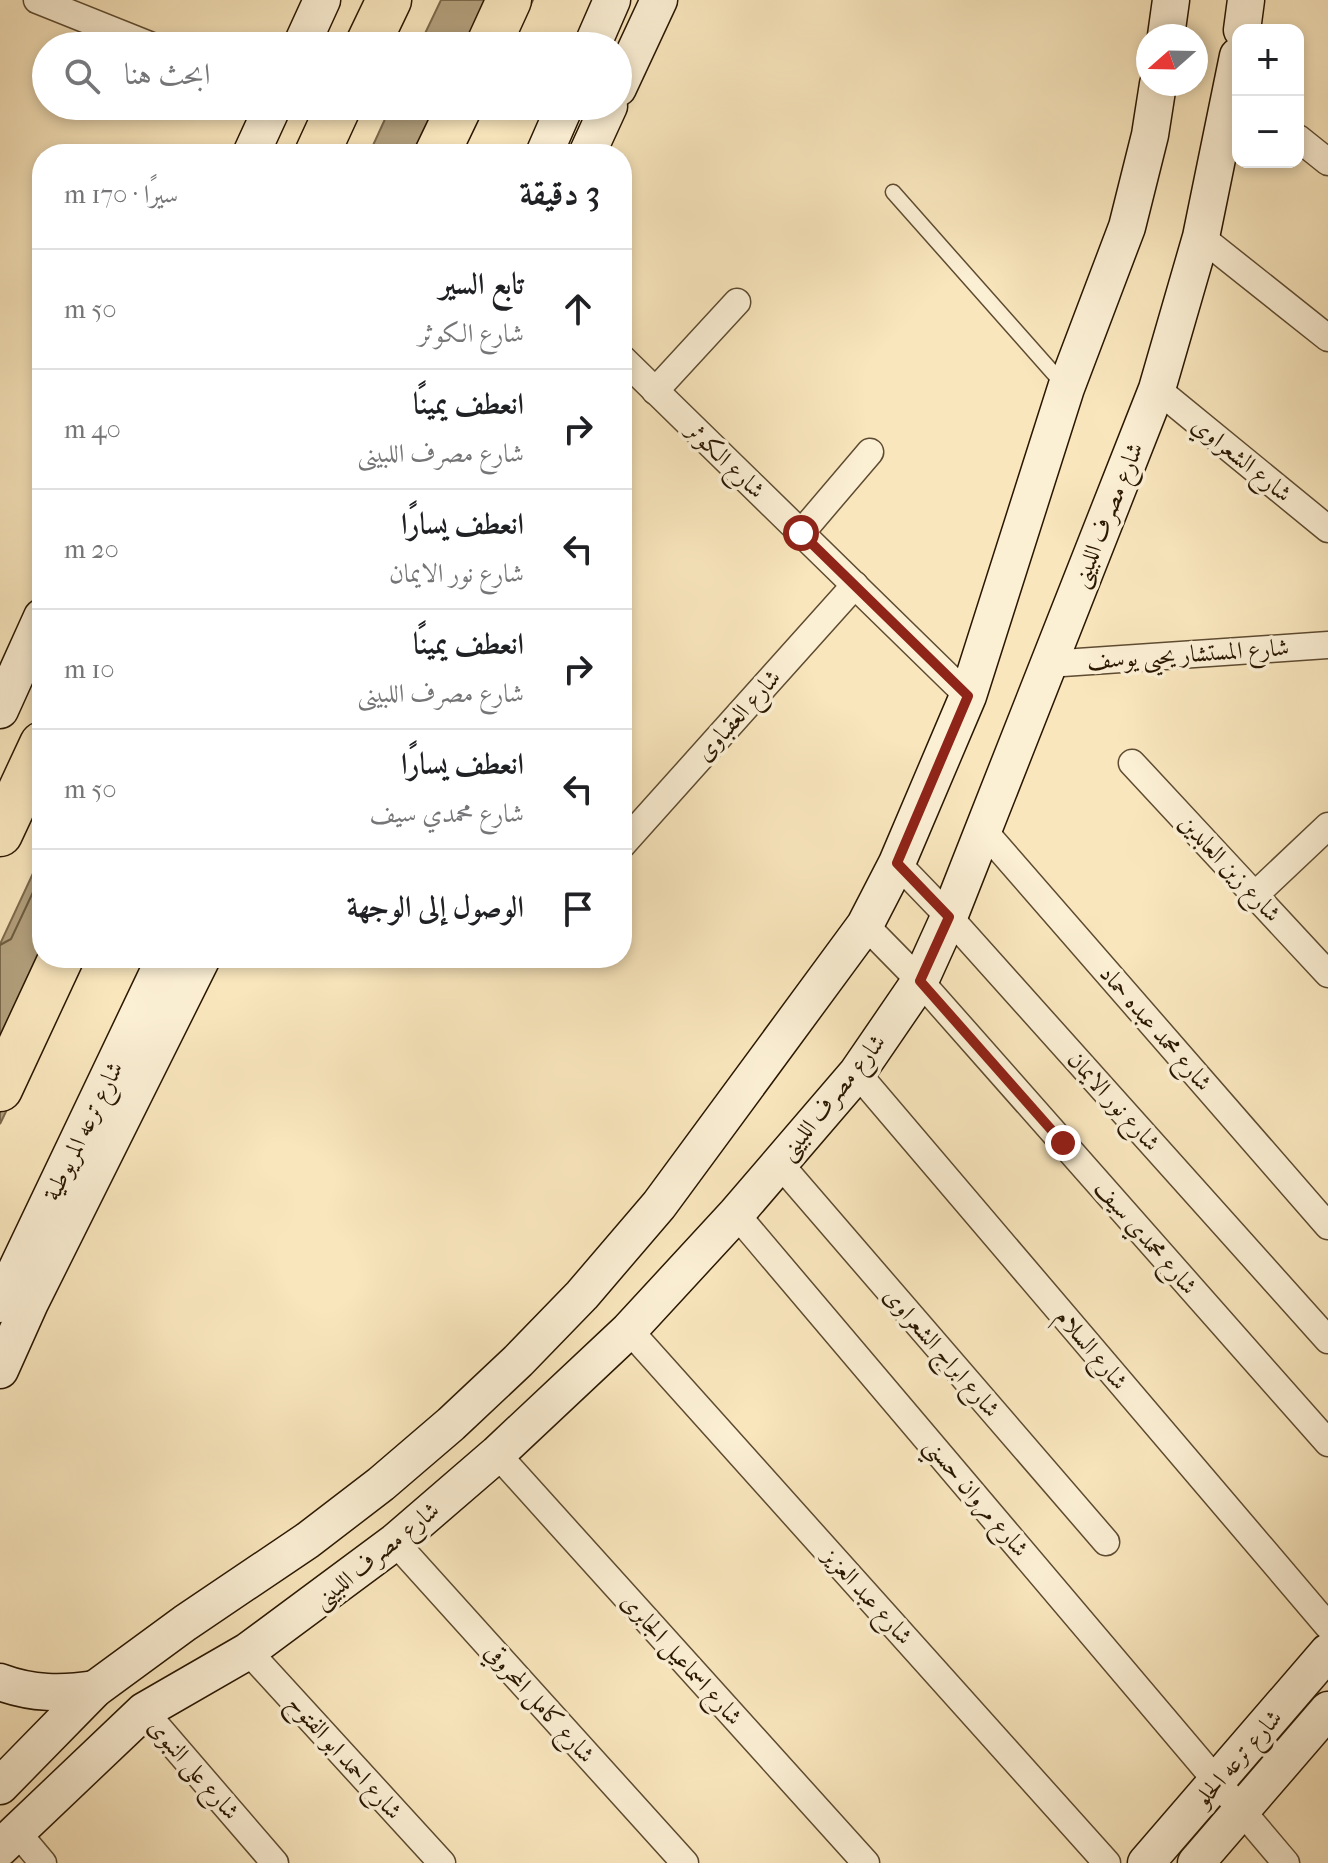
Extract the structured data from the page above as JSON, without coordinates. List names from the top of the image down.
{
  "streets": {
    "main road": ["شارع مصرف اللبينى", "شارع ترعه المريوطية", "شارع ترعه الحلو"],
    "street": [
      "شارع الشعراوي",
      "شارع الكوثر",
      "شارع المستشار يحيى يوسف",
      "شارع العقباوى",
      "شارع زين العابدين",
      "شارع محمد عبده حماد",
      "شارع نور الايمان",
      "شارع محمدي سيف",
      "شارع السلام",
      "شارع ابراج الشعراوى",
      "شارع مروان حسني",
      "شارع عبد العزيز",
      "شارع اسماعيل الجابرى",
      "شارع كامل المحروقي",
      "شارع احمد ابو الفتوح",
      "شارع على النبوى"
    ]
  },
  "crossings": [
    ["شارع الشعراوي", "شارع مصرف اللبينى"],
    ["شارع الكوثر", "شارع العقباوى"],
    ["شارع مصرف اللبينى", "شارع المستشار يحيى يوسف"],
    ["شارع مصرف اللبينى", "شارع محمد عبده حماد"],
    ["شارع مصرف اللبينى", "شارع نور الايمان"],
    ["شارع مصرف اللبينى", "شارع محمدي سيف"],
    ["شارع مصرف اللبينى", "شارع السلام"],
    ["شارع مصرف اللبينى", "شارع ابراج الشعراوى"],
    ["شارع مصرف اللبينى", "شارع مروان حسني"],
    ["شارع مصرف اللبينى", "شارع عبد العزيز"],
    ["شارع مصرف اللبينى", "شارع اسماعيل الجابرى"],
    ["شارع مصرف اللبينى", "شارع كامل المحروقي"],
    ["شارع مصرف اللبينى", "شارع احمد ابو الفتوح"],
    ["شارع مصرف اللبينى", "شارع على النبوى"],
    ["شارع مروان حسني", "شارع ترعه الحلو"]
  ],
  "north": "left",
  "page": {
    "map_buttons": ["+", "−"],
    "search": "ابحث هنا",
    "heading": ["3 دقيقة", "سيرًا · 170 m"],
    "list": [
      ["تابع السير", "شارع الكوثر", "50 m"],
      ["انعطف يمينًا", "شارع مصرف اللبينى", "40 m"],
      ["انعطف يسارًا", "شارع نور الايمان", "20 m"],
      ["انعطف يمينًا", "شارع مصرف اللبينى", "10 m"],
      ["انعطف يسارًا", "شارع محمدي سيف", "50 m"],
      "الوصول إلى الوجهة"
    ]
  }
}
